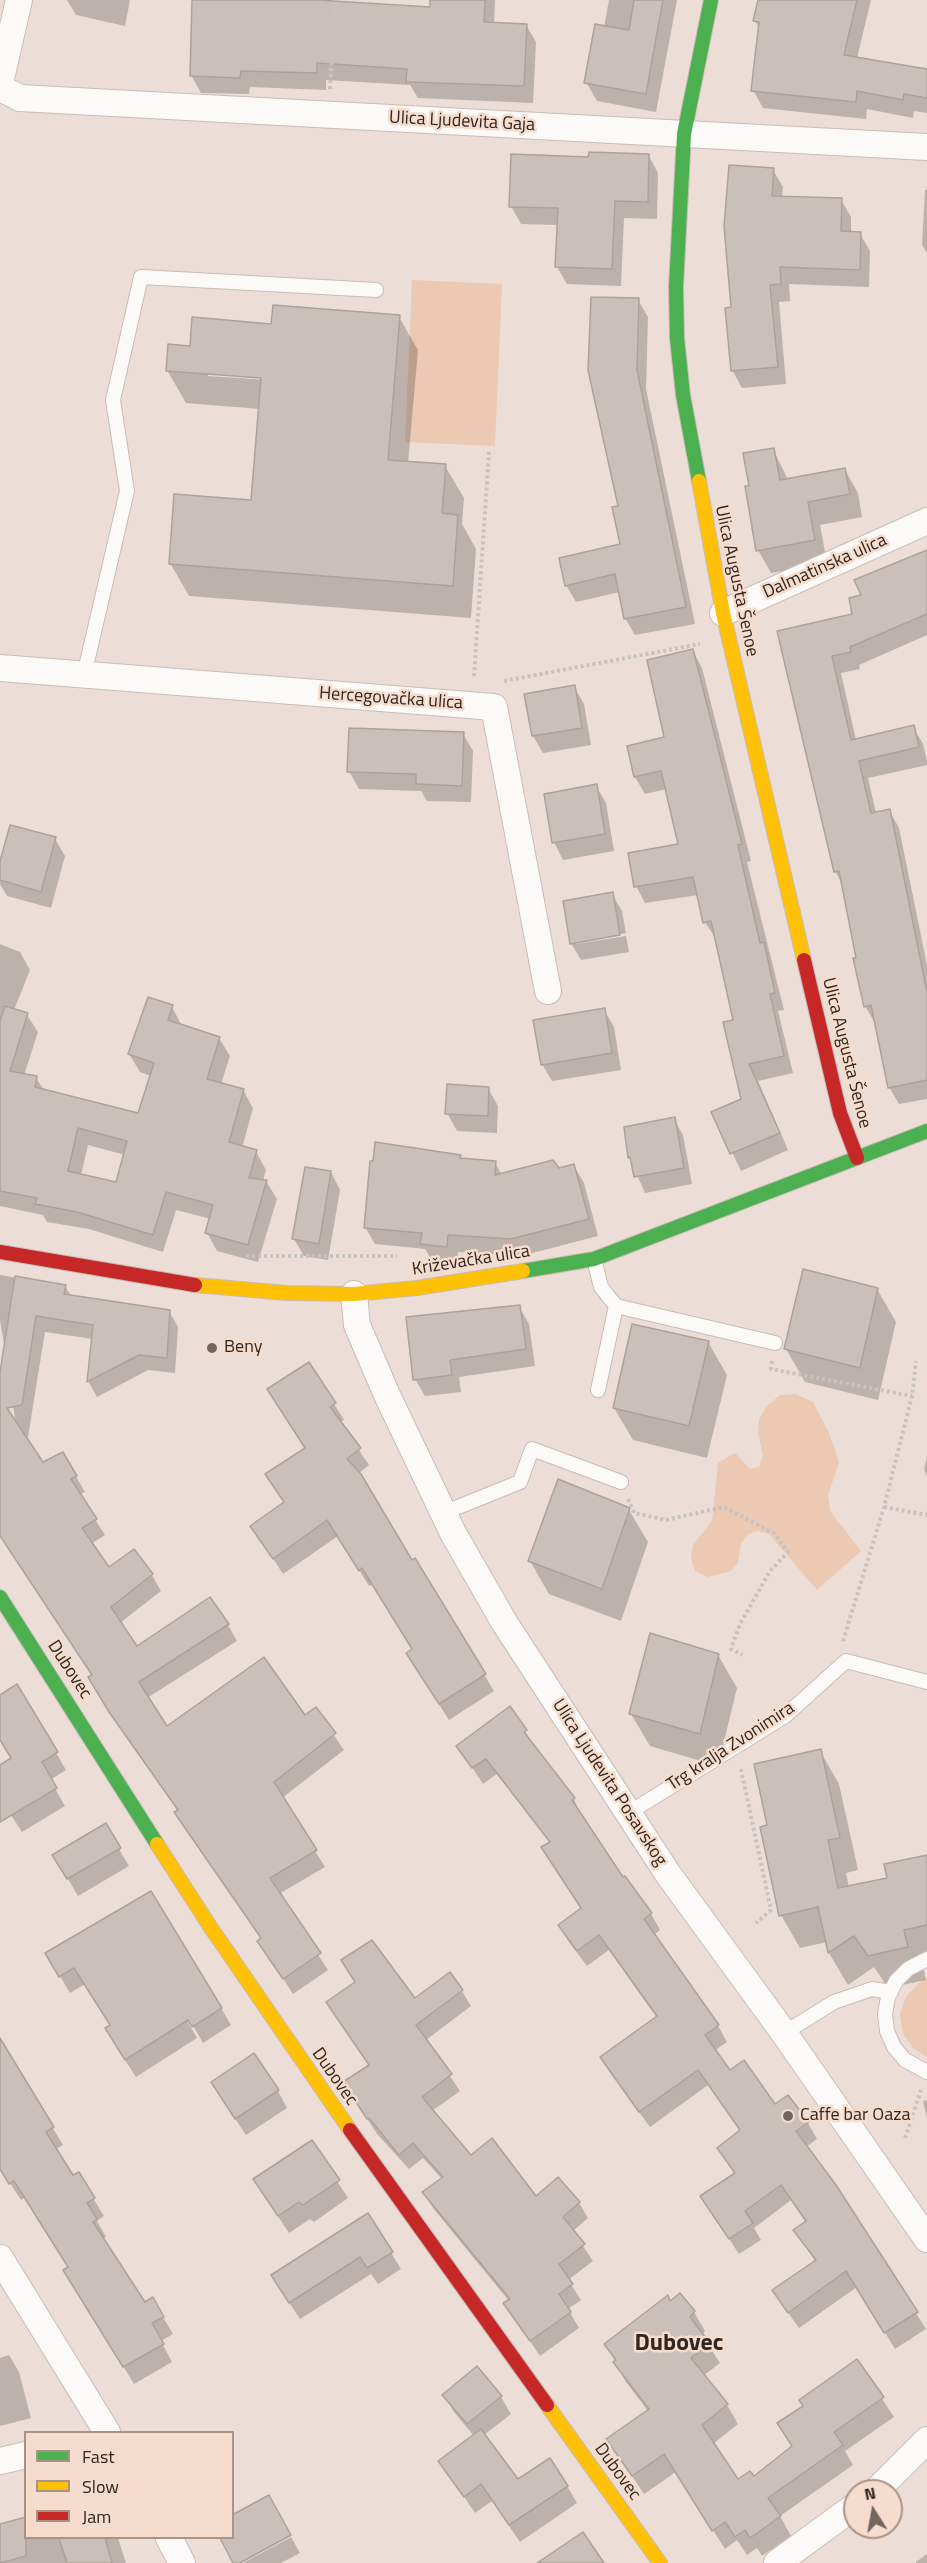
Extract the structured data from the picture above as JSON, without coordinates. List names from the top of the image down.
{
  "streets": {
    "main road": ["Ulica Augusta Šenoe", "Križevačka ulica", "Dubovec"],
    "street": [
      "Ulica Ljudevita Gaja",
      "Dalmatinska ulica",
      "Hercegovačka ulica",
      "Ulica Ljudevita Posavskog"
    ],
    "lane": ["Trg kralja Zvonimira"]
  },
  "crossings": [
    ["Ulica Ljudevita Gaja", "Ulica Augusta Šenoe"],
    ["Dalmatinska ulica", "Ulica Augusta Šenoe"],
    ["Ulica Augusta Šenoe", "Križevačka ulica"],
    ["Križevačka ulica", "Ulica Ljudevita Posavskog"],
    ["Trg kralja Zvonimira", "Ulica Ljudevita Posavskog"]
  ],
  "districts": ["Dubovec"],
  "places": ["Beny", "Caffe bar Oaza"],
  "legend": ["Fast", "Slow", "Jam"],
  "north": "top"
}
